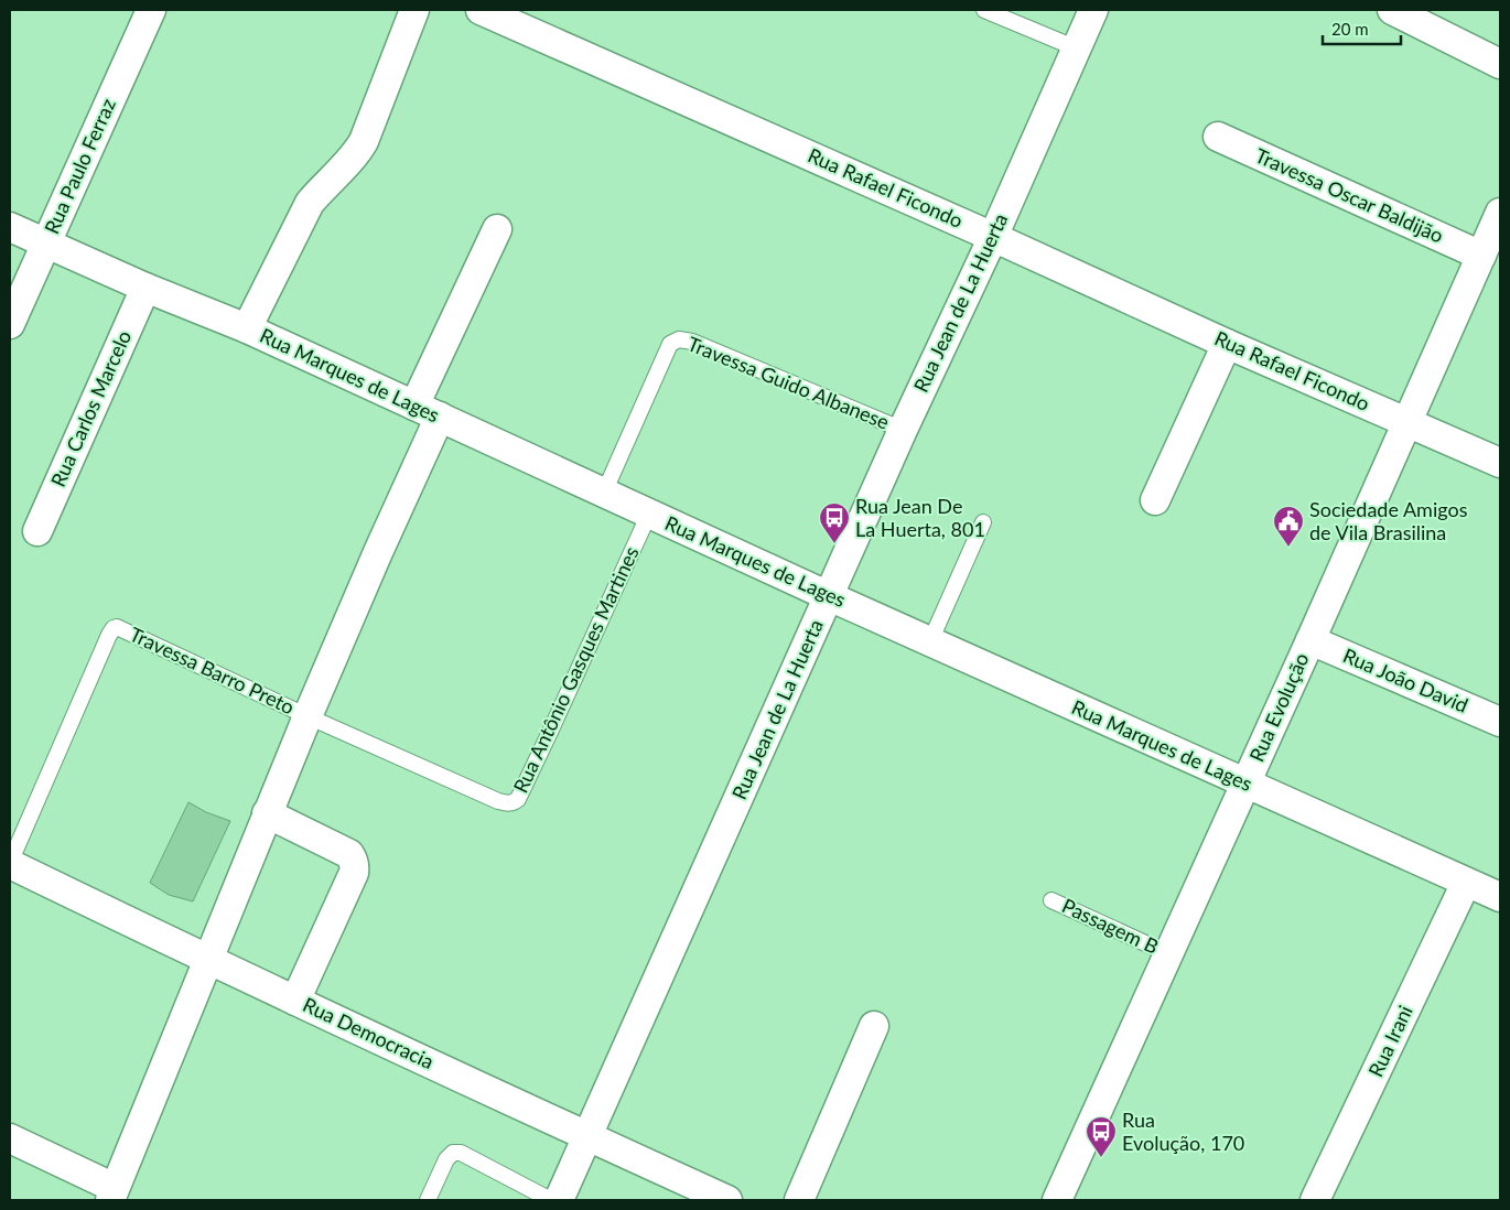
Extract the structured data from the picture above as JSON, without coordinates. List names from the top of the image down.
{
  "streets": {
    "street": [
      "Rua Paulo Ferraz",
      "Rua Rafael Ficondo",
      "Travessa Oscar Baldijão",
      "Rua Jean de La Huerta",
      "Rua Marques de Lages",
      "Rua Carlos Marcelo",
      "Rua João David",
      "Rua Evolução",
      "Rua Democracia",
      "Rua Irani"
    ],
    "lane": [
      "Travessa Guido Albanese",
      "Rua Antônio Gasques Martines",
      "Travessa Barro Preto",
      "Passagem B"
    ]
  },
  "crossings": [
    ["Rua Paulo Ferraz", "Rua Marques de Lages"],
    ["Rua Rafael Ficondo", "Rua Jean de La Huerta"],
    ["Rua Rafael Ficondo", "Rua Evolução"],
    ["Travessa Oscar Baldijão", "Rua Evolução"],
    ["Rua Jean de La Huerta", "Rua Marques de Lages"],
    ["Rua Jean de La Huerta", "Travessa Guido Albanese"],
    ["Rua Jean de La Huerta", "Rua Democracia"],
    ["Rua Marques de Lages", "Travessa Guido Albanese"],
    ["Rua Marques de Lages", "Rua Carlos Marcelo"],
    ["Rua Marques de Lages", "Rua Antônio Gasques Martines"],
    ["Rua Marques de Lages", "Rua Evolução"],
    ["Rua Marques de Lages", "Rua Irani"],
    ["Rua Antônio Gasques Martines", "Travessa Barro Preto"],
    ["Travessa Barro Preto", "Rua Democracia"],
    ["Rua João David", "Rua Evolução"],
    ["Rua Evolução", "Passagem B"]
  ],
  "places": {
    "bus stop": ["Rua Jean De La Huerta, 801", "Rua Evolução, 170"],
    "public building": ["Sociedade Amigos de Vila Brasilina"]
  },
  "scale_bar": "20 m"
}
